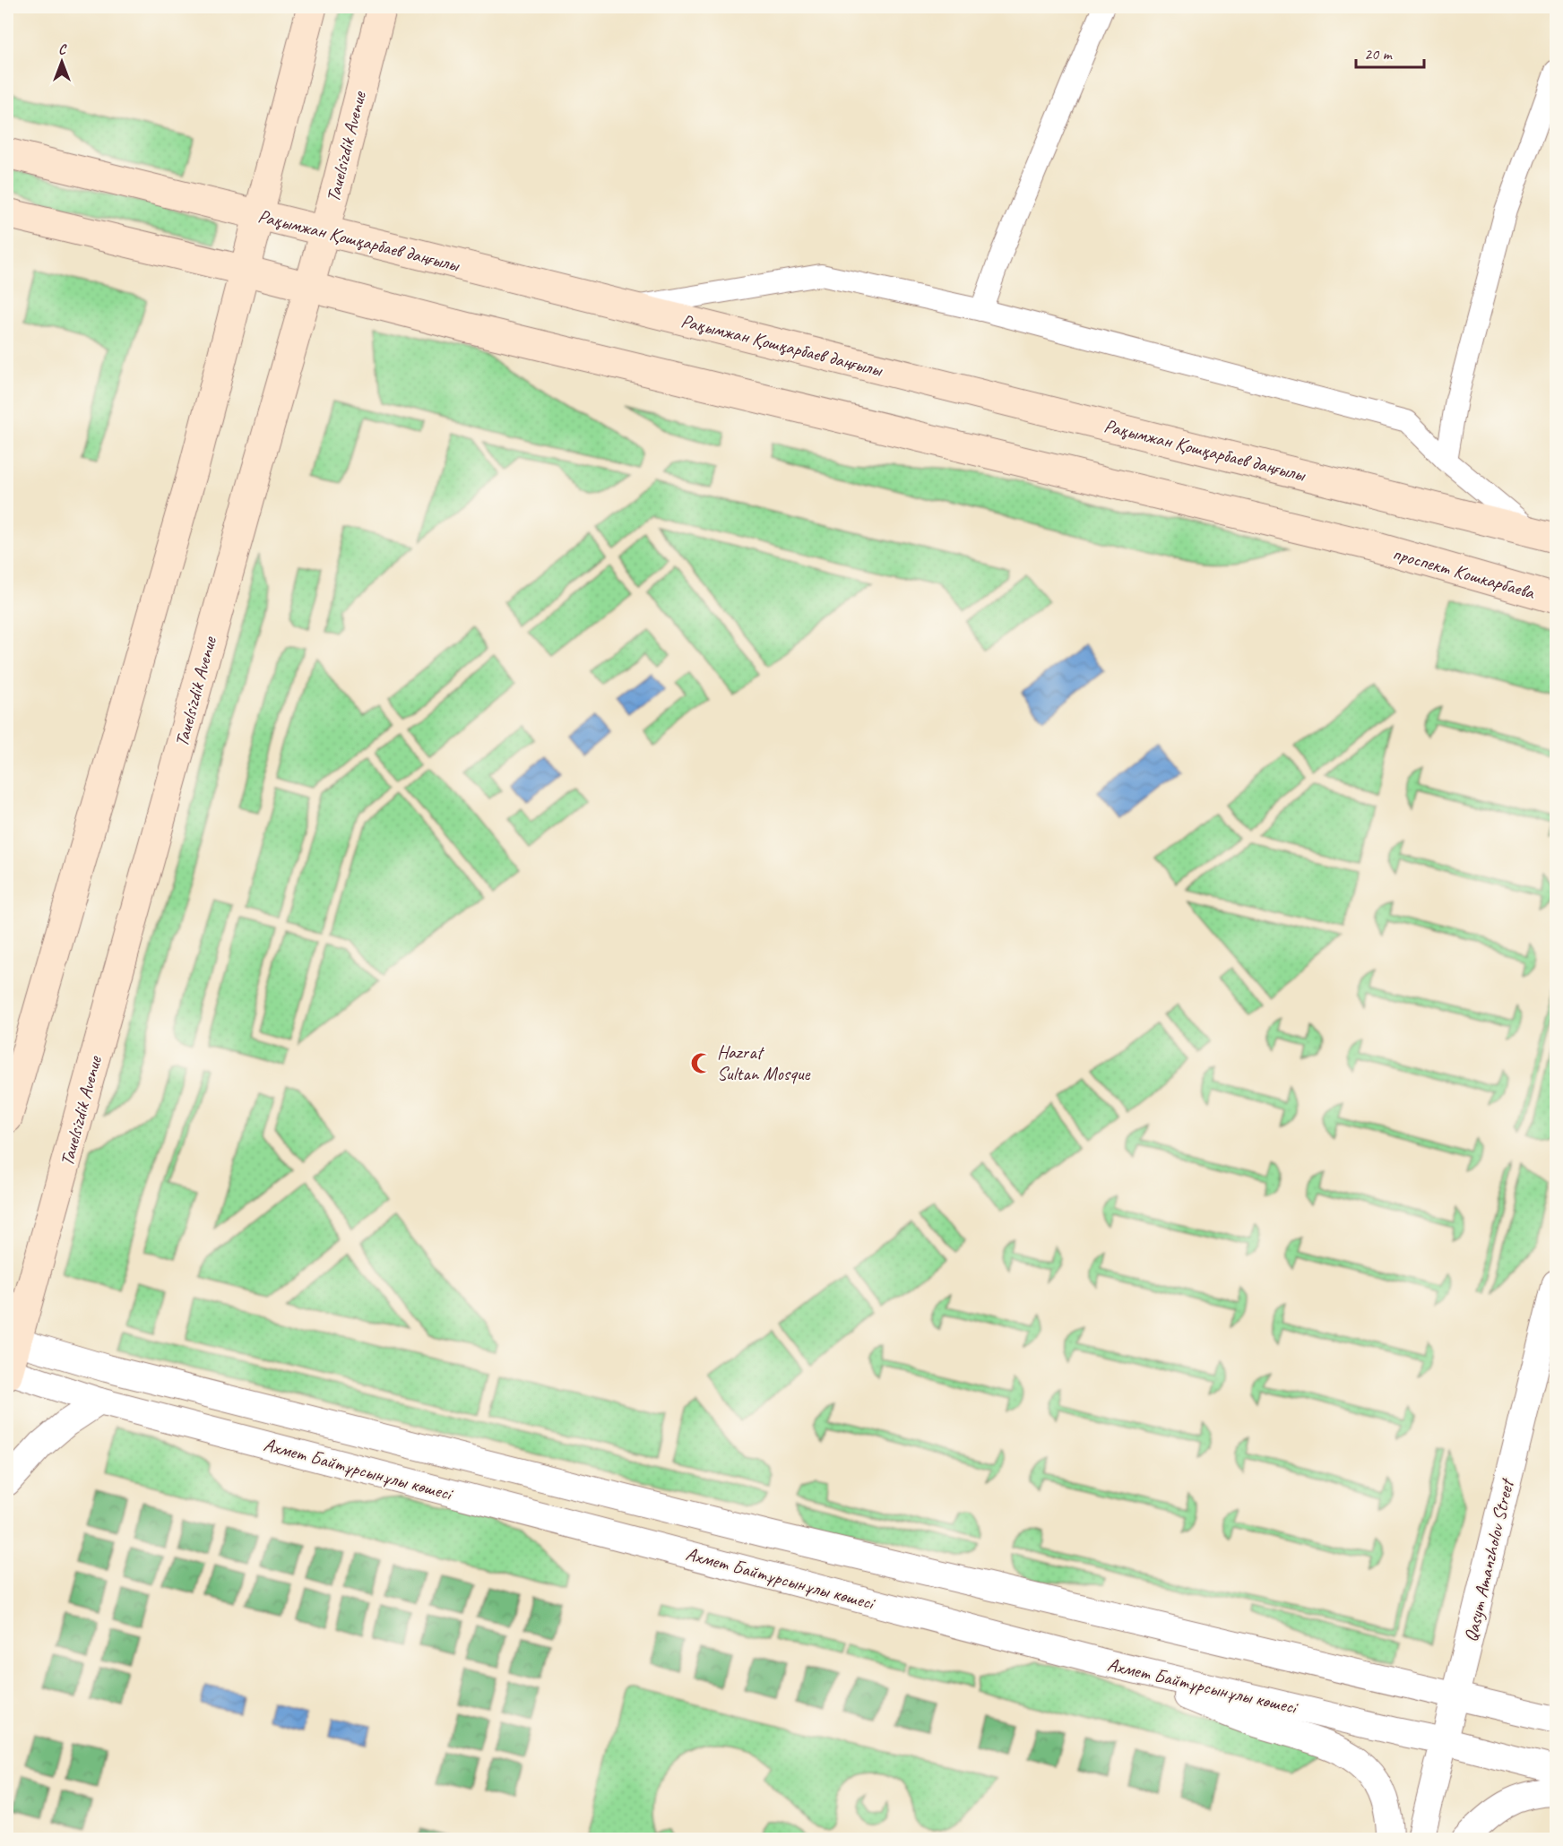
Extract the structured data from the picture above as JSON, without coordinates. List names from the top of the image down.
{
  "streets": {
    "main road": ["Tauelsizdik Avenue", "Рақымжан Қошқарбаев даңғылы", "проспект Кошкарбаева"],
    "street": ["Ахмет Байтұрсынұлы көшесі", "Qasym Amanzholov Street"]
  },
  "crossings": [
    ["Tauelsizdik Avenue", "Рақымжан Қошқарбаев даңғылы"],
    ["Tauelsizdik Avenue", "проспект Кошкарбаева"],
    ["Tauelsizdik Avenue", "Ахмет Байтұрсынұлы көшесі"],
    ["Ахмет Байтұрсынұлы көшесі", "Qasym Amanzholov Street"]
  ],
  "places": {
    "mosque": ["Hazrat Sultan Mosque"]
  },
  "scale_bar": "20 m",
  "north": "top"
}
